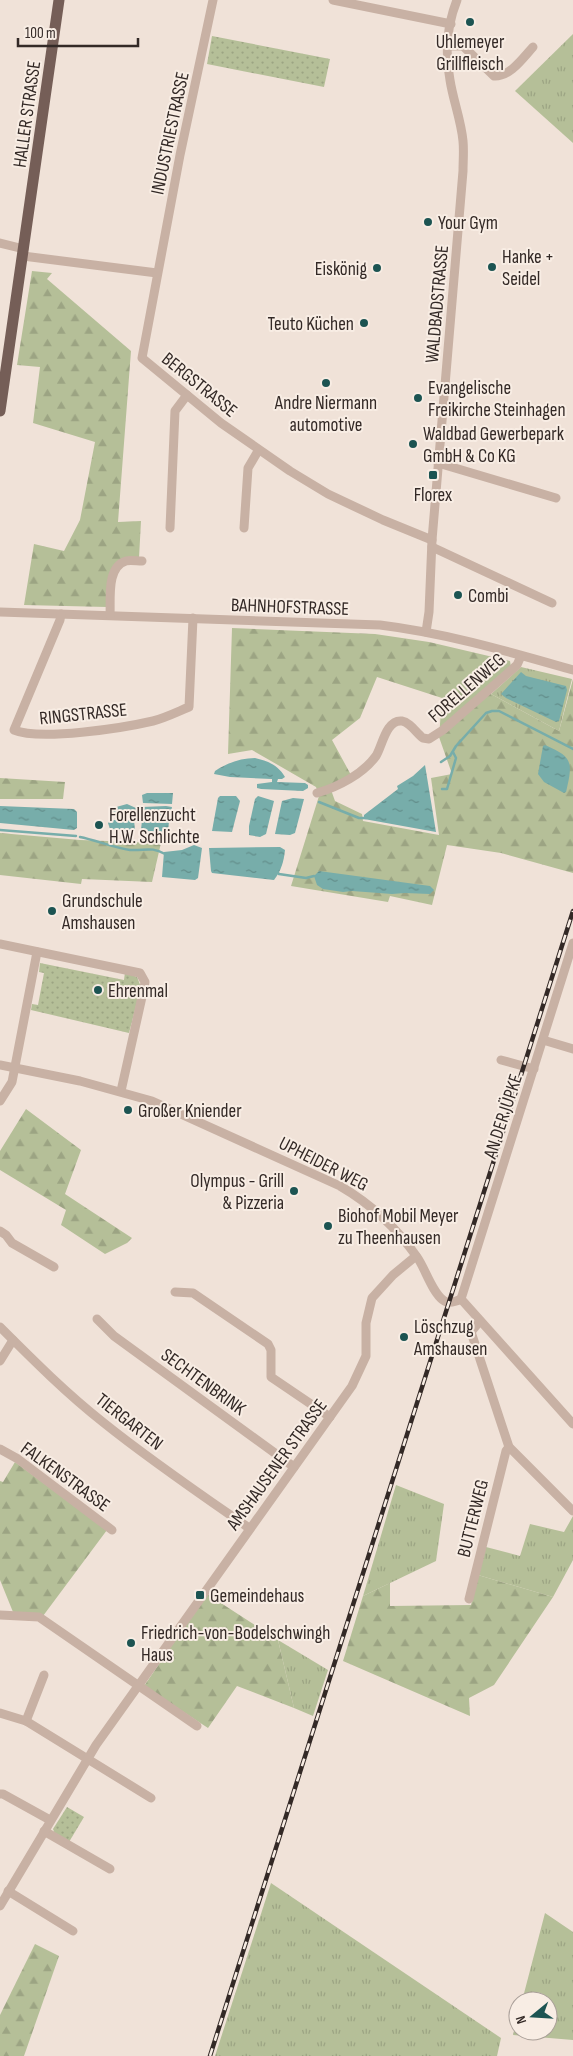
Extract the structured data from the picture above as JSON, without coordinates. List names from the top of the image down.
{
  "streets": {
    "main road": ["HALLER STRASSE"],
    "street": [
      "INDUSTRIESTRASSE",
      "WALDBADSTRASSE",
      "BERGSTRASSE",
      "BAHNHOFSTRASSE",
      "FORELLENWEG",
      "RINGSTRASSE",
      "AN DER JÜPKE",
      "UPHEIDER WEG",
      "SECHTENBRINK",
      "TIERGARTEN",
      "AMSHAUSENER STRASSE",
      "FALKENSTRASSE",
      "BUTTERWEG"
    ]
  },
  "crossings": [
    ["INDUSTRIESTRASSE", "BERGSTRASSE"],
    ["WALDBADSTRASSE", "BERGSTRASSE"],
    ["WALDBADSTRASSE", "BAHNHOFSTRASSE"],
    ["BAHNHOFSTRASSE", "FORELLENWEG"],
    ["BAHNHOFSTRASSE", "RINGSTRASSE"],
    ["AN DER JÜPKE", "UPHEIDER WEG"],
    ["UPHEIDER WEG", "AMSHAUSENER STRASSE"],
    ["SECHTENBRINK", "AMSHAUSENER STRASSE"],
    ["TIERGARTEN", "AMSHAUSENER STRASSE"]
  ],
  "places": {
    "other": [
      "Uhlemeyer Grillfleisch",
      "Your Gym",
      "Hanke + Seidel",
      "Eiskönig",
      "Teuto Küchen",
      "Andre Niermann automotive",
      "Evangelische Freikirche Steinhagen",
      "Waldbad Gewerbepark GmbH & Co KG",
      "Combi",
      "Forellenzucht H.W. Schlichte",
      "Grundschule Amshausen",
      "Ehrenmal",
      "Großer Kniender",
      "Olympus - Grill & Pizzeria",
      "Biohof Mobil Meyer zu Theenhausen",
      "Löschzug Amshausen",
      "Friedrich-von-Bodelschwingh Haus"
    ],
    "transit": ["Florex", "Gemeindehaus"]
  },
  "scale_bar": "100 m",
  "north": "left"
}
